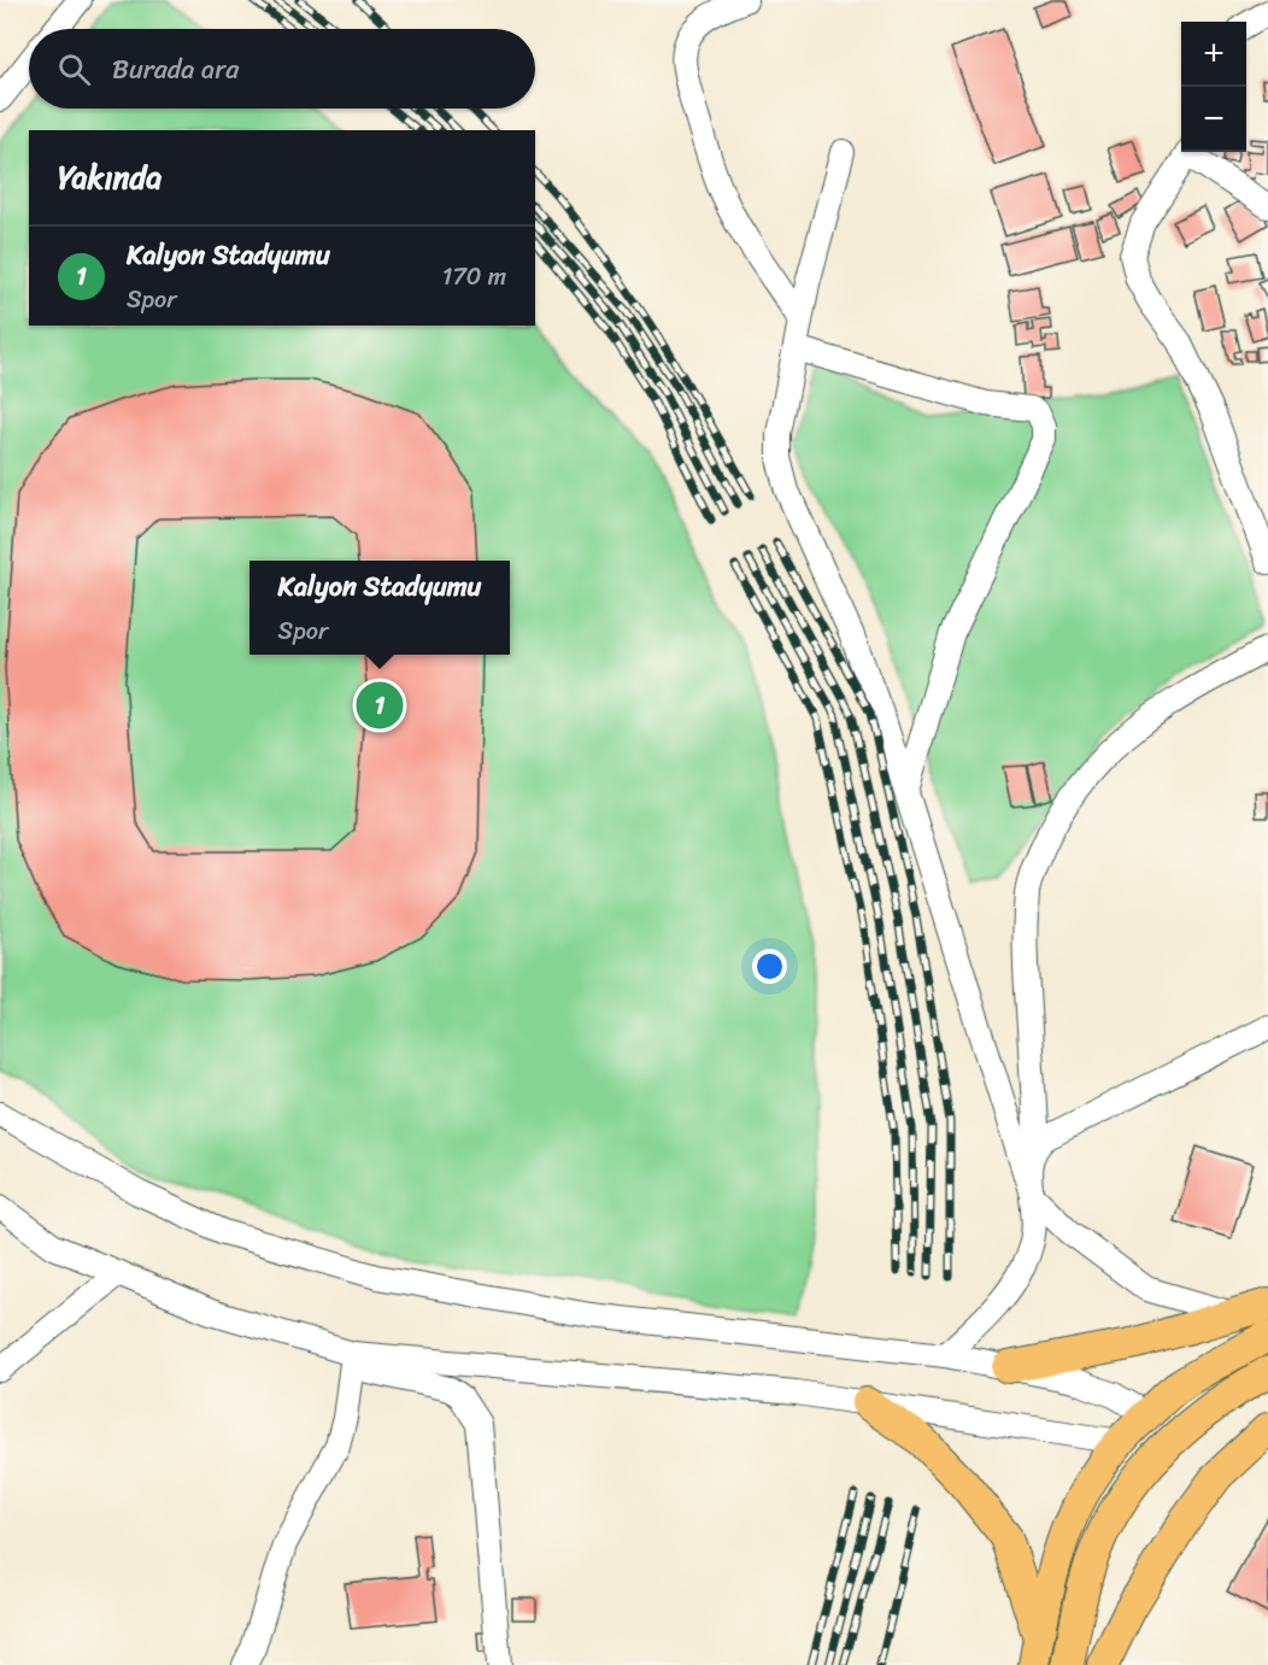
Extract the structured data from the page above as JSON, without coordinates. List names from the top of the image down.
{
  "page": {
    "map_buttons": ["+", "−"],
    "search": "Burada ara",
    "heading": "Yakında",
    "list": [
      {
        "mark": "1",
        "name": "Kalyon Stadyumu",
        "note": "Spor",
        "value": "170 m"
      }
    ],
    "popup": ["Kalyon Stadyumu", "Spor"],
    "pins": "1"
  }
}
